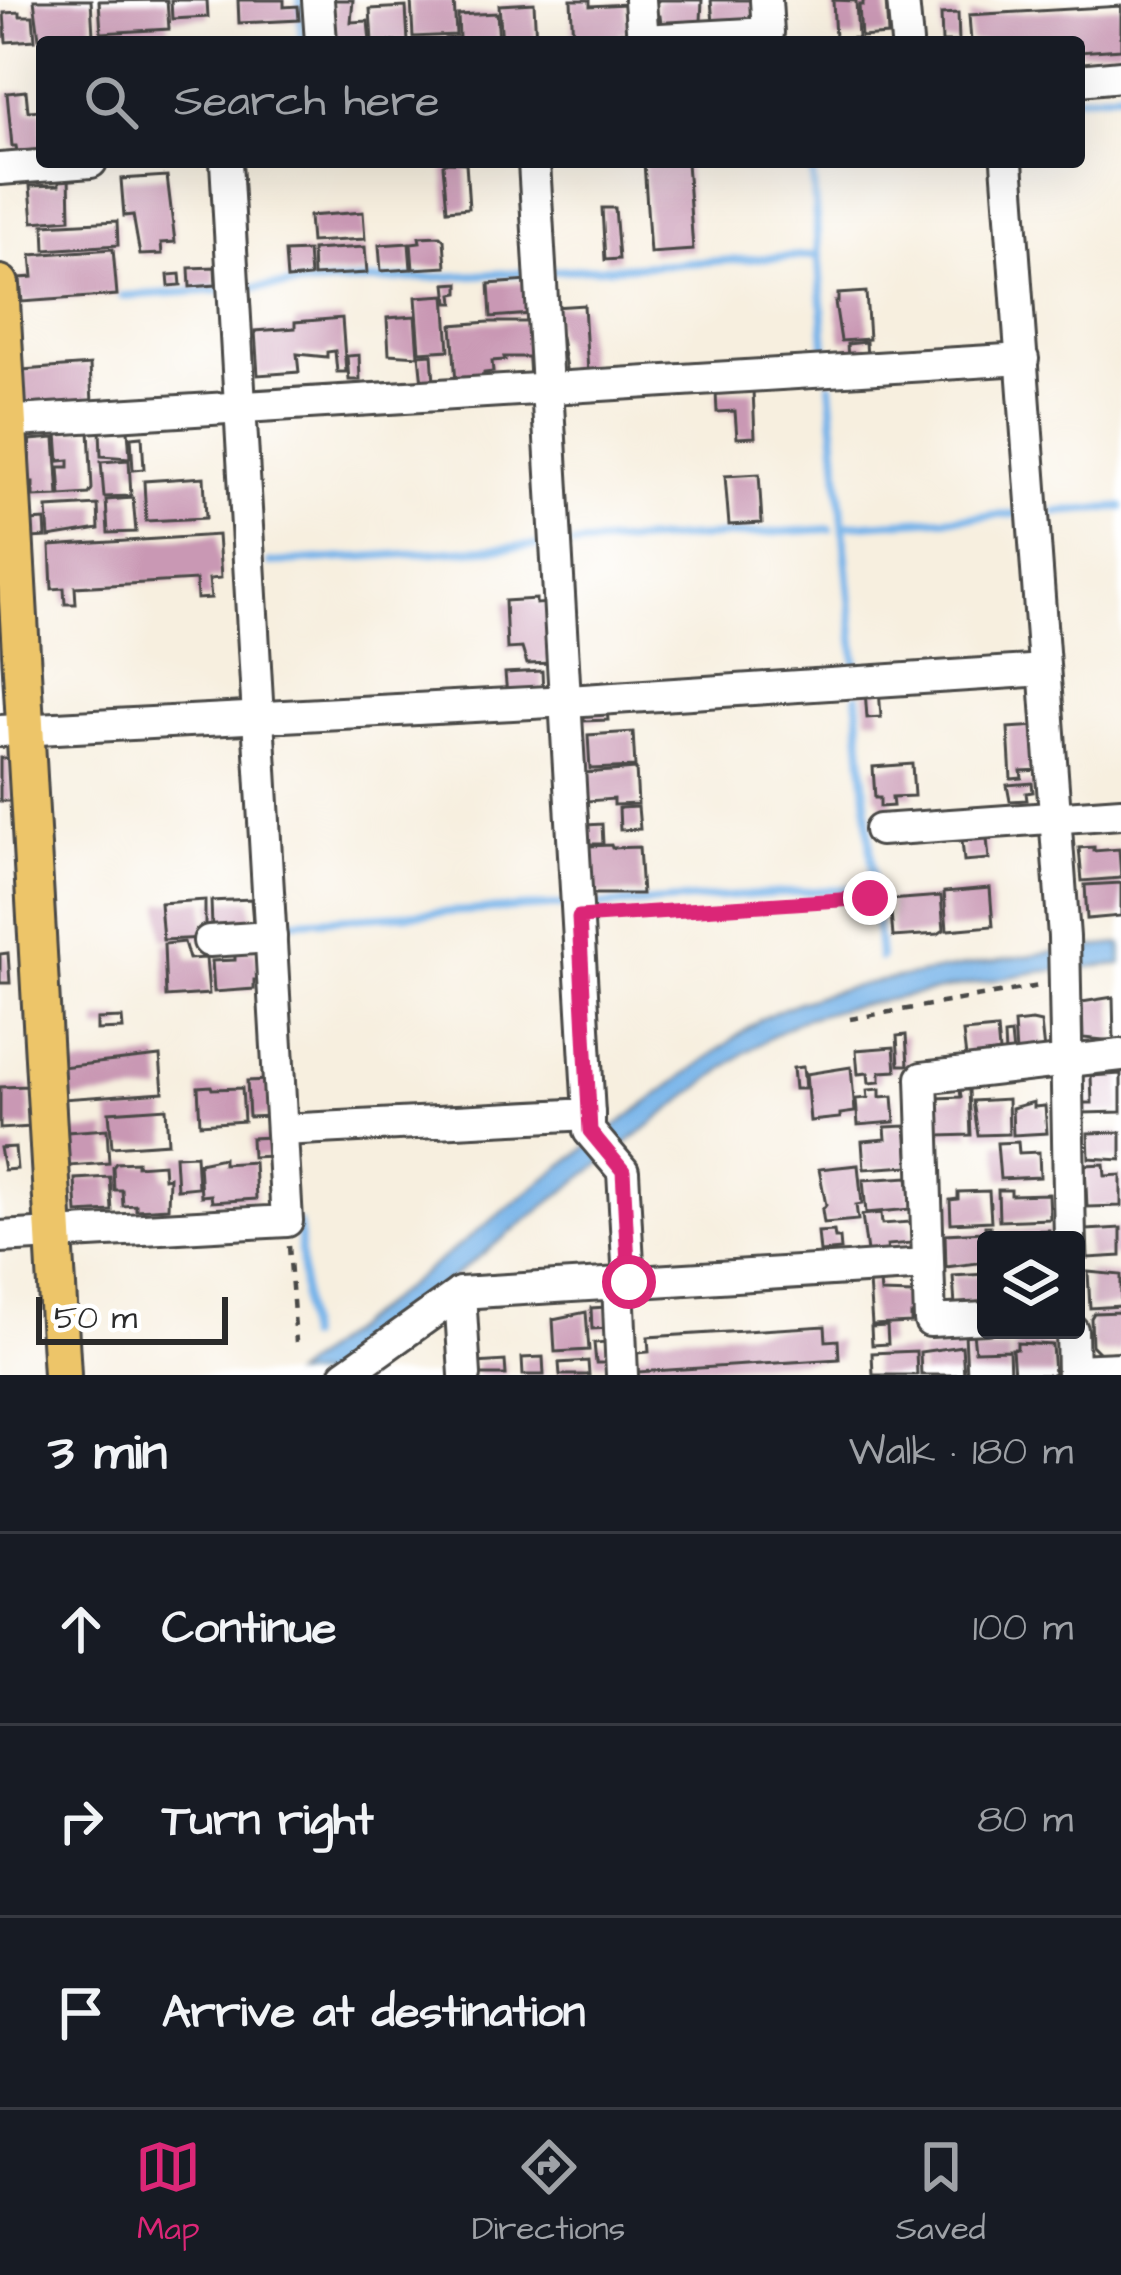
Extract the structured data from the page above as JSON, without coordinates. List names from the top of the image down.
{
  "scale_bar": "50 m",
  "page": {
    "search": "Search here",
    "scale": "50 m",
    "heading": ["3 min", "Walk · 180 m"],
    "list": [
      ["Continue", "100 m"],
      ["Turn right", "80 m"],
      "Arrive at destination"
    ],
    "nav": ["Map", "Directions", "Saved"]
  }
}
